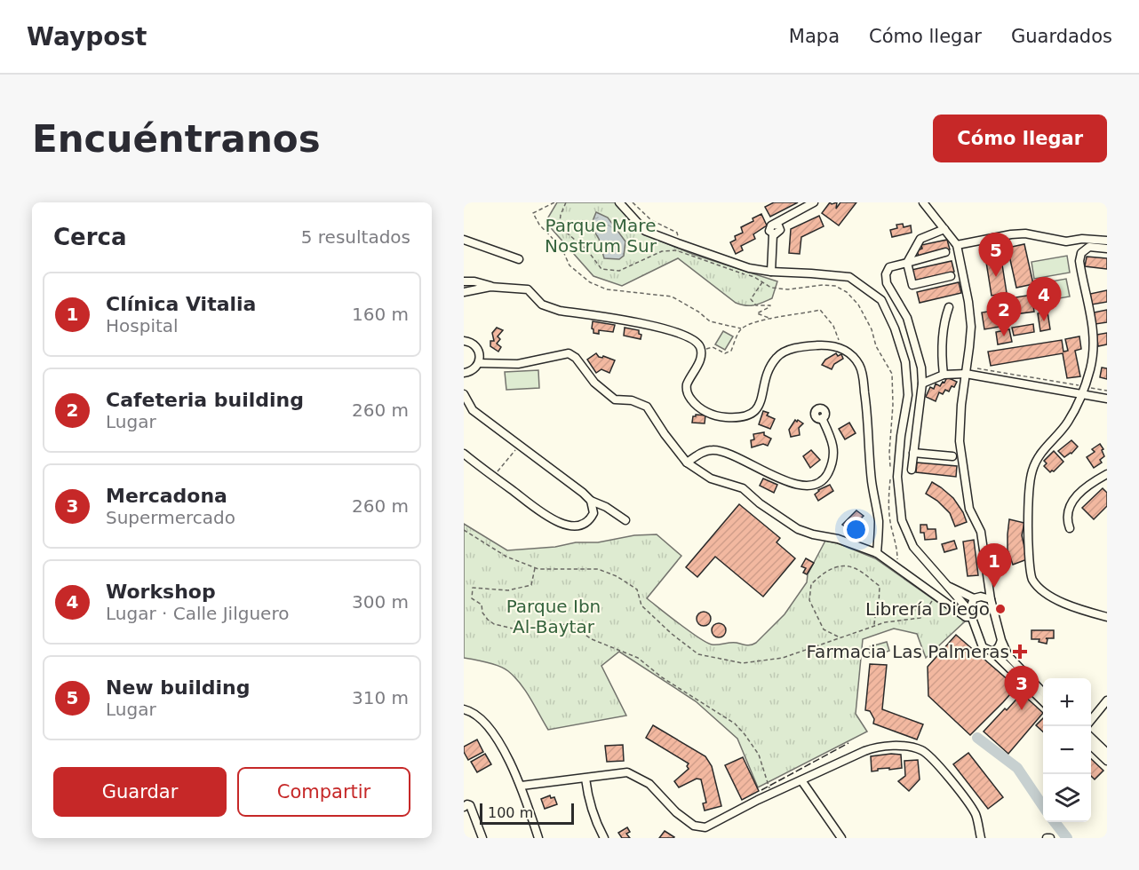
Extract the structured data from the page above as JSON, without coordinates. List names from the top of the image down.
{
  "parks": ["Parque Mare Nostrum Sur", "Parque Ibn Al-Baytar"],
  "places": {
    "other": ["Librería Diego"],
    "health": ["Farmacia Las Palmeras"]
  },
  "scale_bar": "100 m",
  "page": {
    "header": "Waypost",
    "nav": ["Mapa", "Cómo llegar", "Guardados"],
    "buttons": [
      "Cómo llegar",
      ["Guardar", "Compartir"]
    ],
    "title": "Encuéntranos",
    "heading": ["Cerca", "5 resultados"],
    "pins": [
      "5",
      "4",
      "2",
      "1",
      "3"
    ],
    "list": [
      {
        "mark": "1",
        "name": "Clínica Vitalia",
        "note": "Hospital",
        "value": "160 m"
      },
      {
        "mark": "2",
        "name": "Cafeteria building",
        "note": "Lugar",
        "value": "260 m"
      },
      {
        "mark": "3",
        "name": "Mercadona",
        "note": "Supermercado",
        "value": "260 m"
      },
      {
        "mark": "4",
        "name": "Workshop",
        "note": "Lugar · Calle Jilguero",
        "value": "300 m"
      },
      {
        "mark": "5",
        "name": "New building",
        "note": "Lugar",
        "value": "310 m"
      }
    ],
    "map_buttons": ["+", "−"],
    "scale": "100 m"
  }
}
